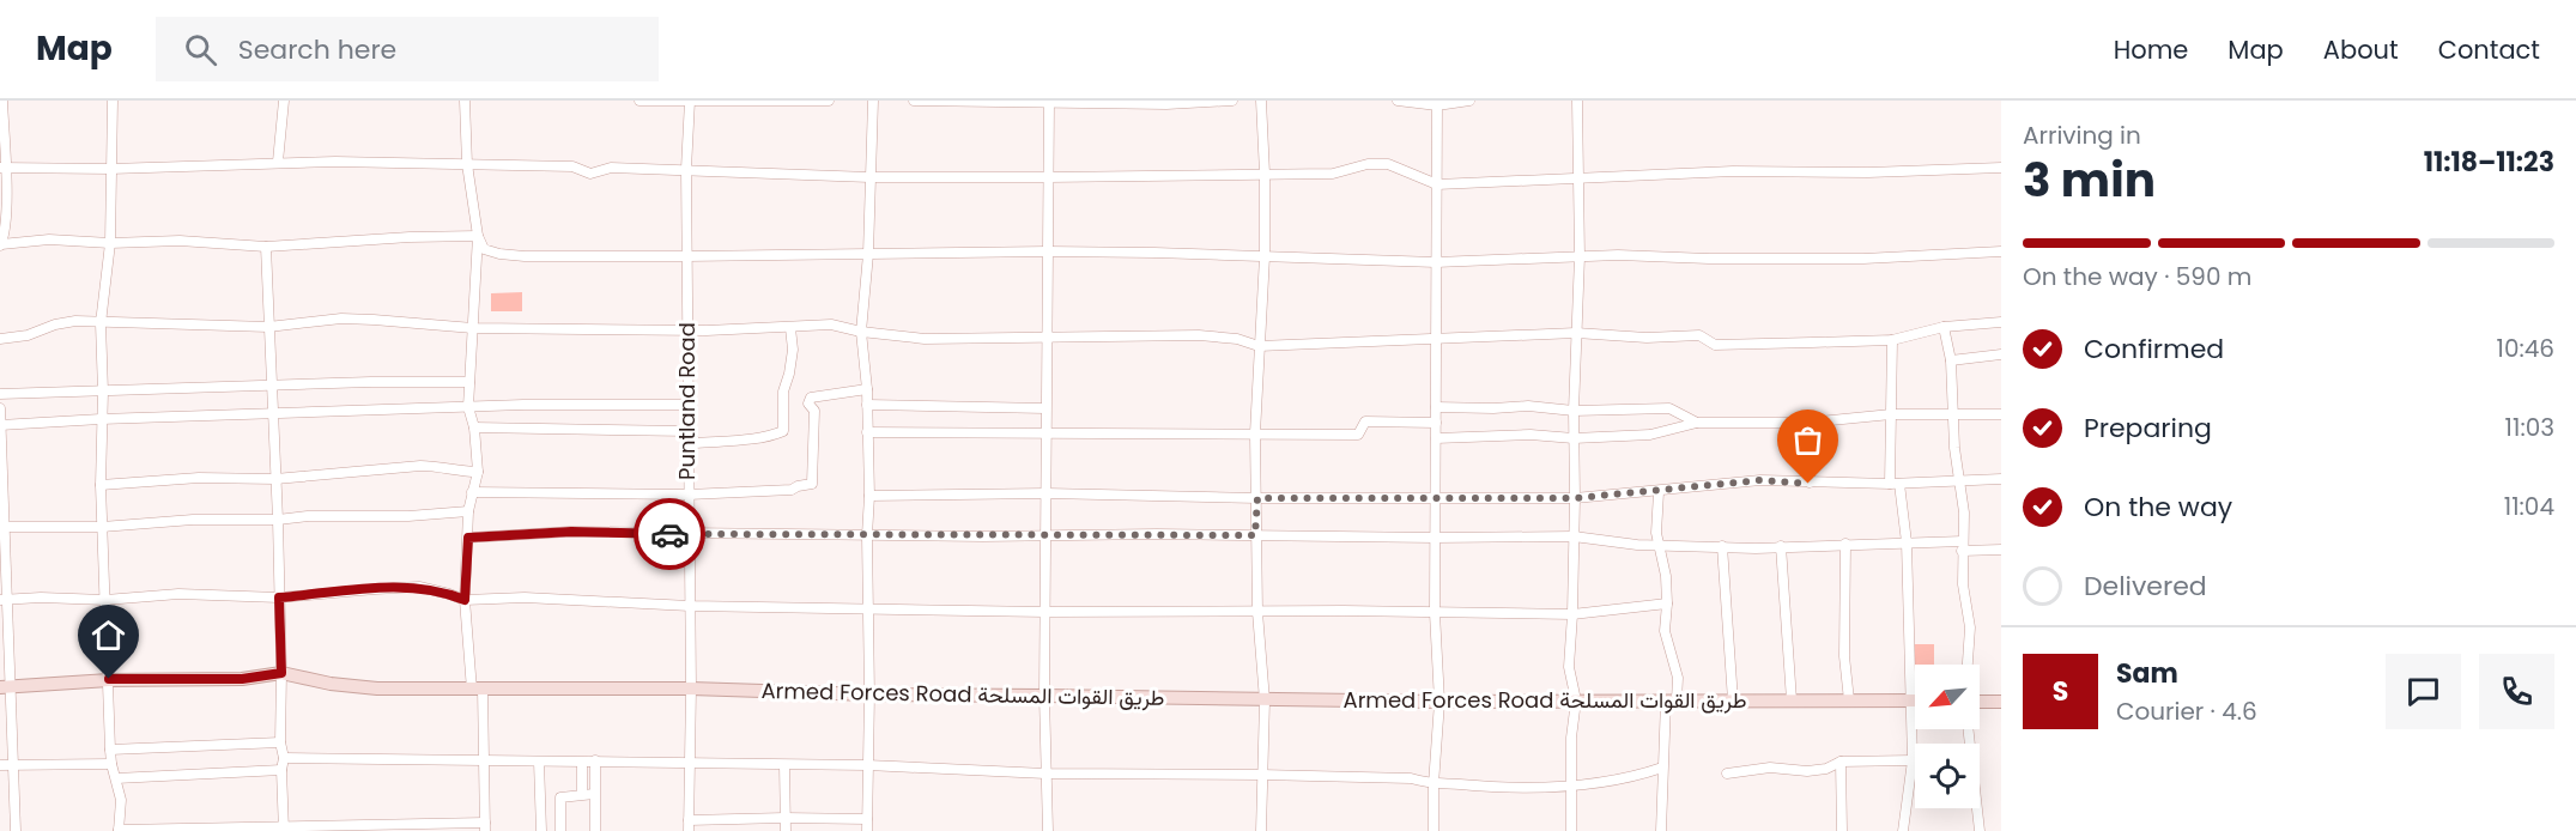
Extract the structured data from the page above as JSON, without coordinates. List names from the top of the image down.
{
  "streets": {
    "street": ["Puntland Road", "Armed Forces Road طريق القوات المسلحة"]
  },
  "crossings": [
    ["Puntland Road", "Armed Forces Road طريق القوات المسلحة"]
  ],
  "north": "bottom left",
  "page": {
    "header": "Map",
    "search": "Search here",
    "nav": [
      "Home",
      "Map",
      "About",
      "Contact"
    ],
    "heading": ["3 min", "Arriving in", "11:18–11:23"],
    "panel": ["Sam", "Courier · 4.6"],
    "bar": "On the way · 590 m",
    "list": [
      ["Confirmed", "10:46"],
      ["Preparing", "11:03"],
      ["On the way", "11:04"],
      "Delivered"
    ],
    "round": "S"
  }
}
